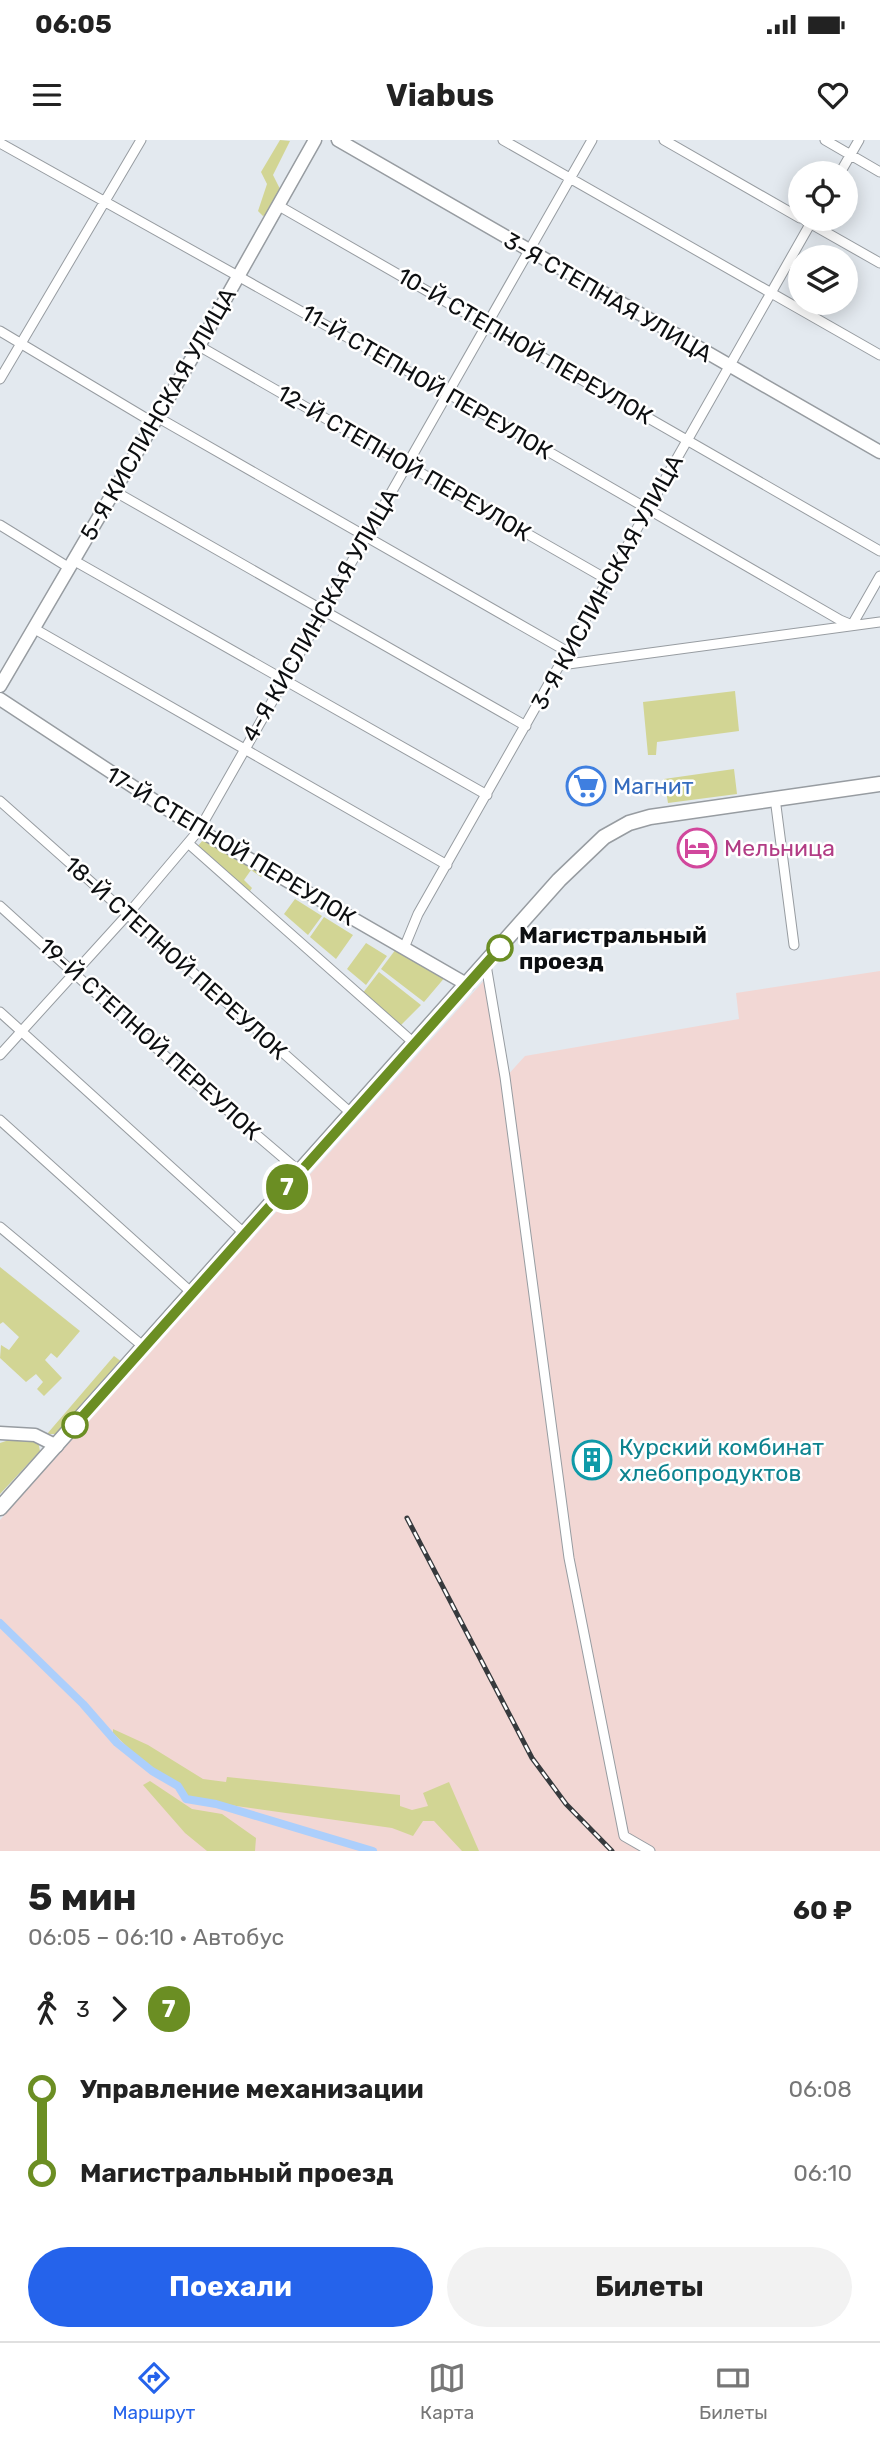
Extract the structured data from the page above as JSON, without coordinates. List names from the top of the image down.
{
  "streets": {
    "street": [
      "3-Я СТЕПНАЯ УЛИЦА",
      "10-Й СТЕПНОЙ ПЕРЕУЛОК",
      "11-Й СТЕПНОЙ ПЕРЕУЛОК",
      "5-Я КИСЛИНСКАЯ УЛИЦА",
      "12-Й СТЕПНОЙ ПЕРЕУЛОК",
      "3-Я КИСЛИНСКАЯ УЛИЦА",
      "4-Я КИСЛИНСКАЯ УЛИЦА",
      "17-Й СТЕПНОЙ ПЕРЕУЛОК",
      "18-Й СТЕПНОЙ ПЕРЕУЛОК",
      "19-Й СТЕПНОЙ ПЕРЕУЛОК"
    ]
  },
  "crossings": [
    ["3-Я СТЕПНАЯ УЛИЦА", "3-Я КИСЛИНСКАЯ УЛИЦА"],
    ["3-Я СТЕПНАЯ УЛИЦА", "4-Я КИСЛИНСКАЯ УЛИЦА"],
    ["10-Й СТЕПНОЙ ПЕРЕУЛОК", "5-Я КИСЛИНСКАЯ УЛИЦА"],
    ["10-Й СТЕПНОЙ ПЕРЕУЛОК", "3-Я КИСЛИНСКАЯ УЛИЦА"],
    ["10-Й СТЕПНОЙ ПЕРЕУЛОК", "4-Я КИСЛИНСКАЯ УЛИЦА"],
    ["11-Й СТЕПНОЙ ПЕРЕУЛОК", "5-Я КИСЛИНСКАЯ УЛИЦА"],
    ["11-Й СТЕПНОЙ ПЕРЕУЛОК", "3-Я КИСЛИНСКАЯ УЛИЦА"],
    ["11-Й СТЕПНОЙ ПЕРЕУЛОК", "4-Я КИСЛИНСКАЯ УЛИЦА"],
    ["5-Я КИСЛИНСКАЯ УЛИЦА", "12-Й СТЕПНОЙ ПЕРЕУЛОК"],
    ["12-Й СТЕПНОЙ ПЕРЕУЛОК", "3-Я КИСЛИНСКАЯ УЛИЦА"],
    ["12-Й СТЕПНОЙ ПЕРЕУЛОК", "4-Я КИСЛИНСКАЯ УЛИЦА"],
    ["3-Я КИСЛИНСКАЯ УЛИЦА", "17-Й СТЕПНОЙ ПЕРЕУЛОК"],
    ["4-Я КИСЛИНСКАЯ УЛИЦА", "17-Й СТЕПНОЙ ПЕРЕУЛОК"],
    ["4-Я КИСЛИНСКАЯ УЛИЦА", "18-Й СТЕПНОЙ ПЕРЕУЛОК"],
    ["4-Я КИСЛИНСКАЯ УЛИЦА", "19-Й СТЕПНОЙ ПЕРЕУЛОК"]
  ],
  "places": {
    "supermarket": ["Магнит"],
    "hotel": ["Мельница"],
    "other": ["Магистральный проезд"],
    "building": ["Курский комбинат хлебопродуктов"]
  },
  "lines": ["bus line 7"],
  "page": {
    "status": "06:05",
    "header": "Viabus",
    "on_map": "7",
    "heading": ["5 мин", "06:05 – 06:10 · Автобус", "60 ₽"],
    "legs": ["3", "7"],
    "list": [
      {
        "name": "Управление механизации",
        "value": "06:08"
      },
      {
        "name": "Магистральный проезд",
        "value": "06:10"
      }
    ],
    "buttons": ["Поехали", "Билеты"],
    "tabs": ["Маршрут", "Карта", "Билеты"]
  }
}
